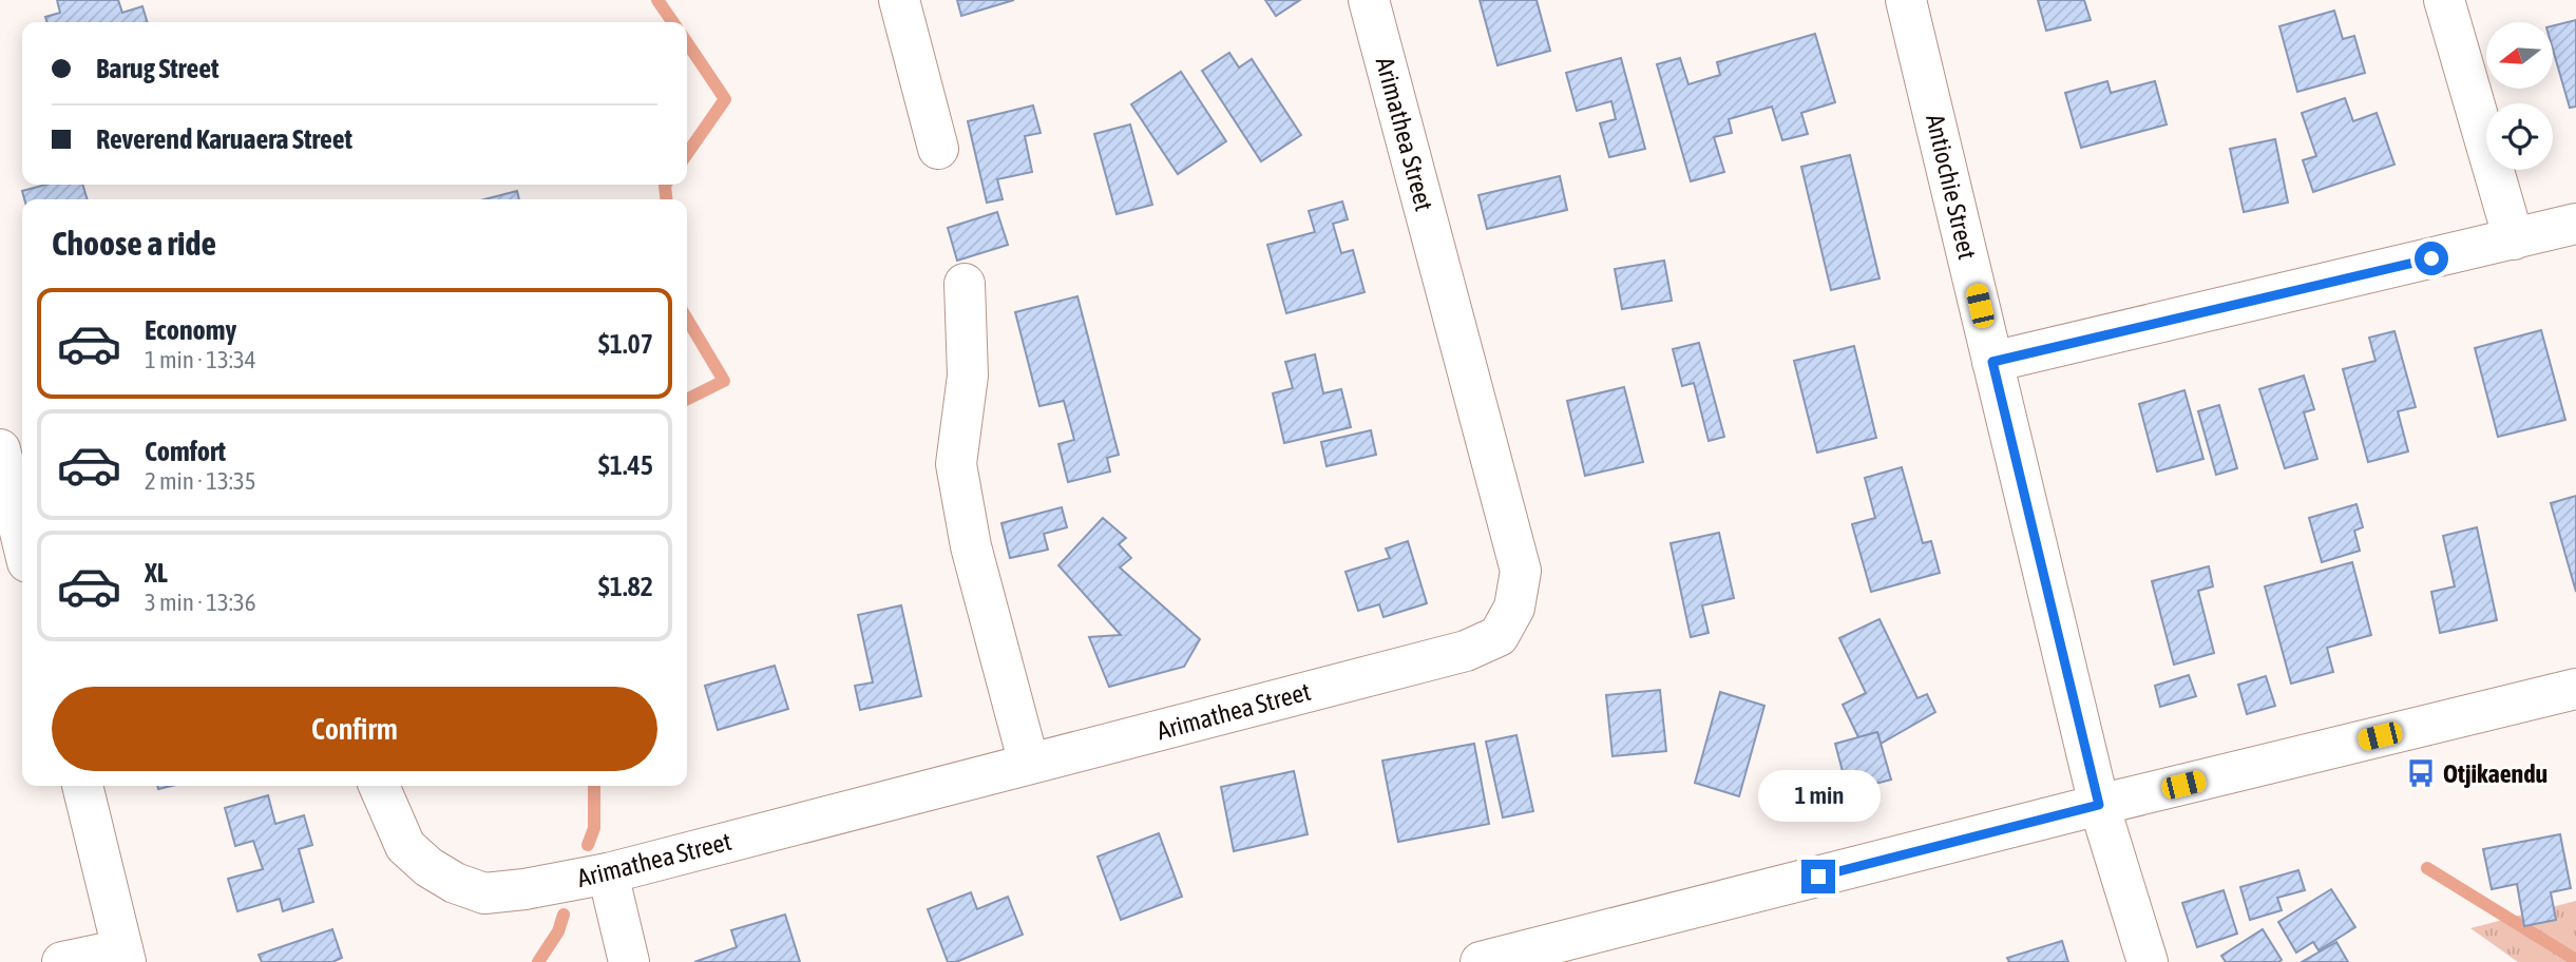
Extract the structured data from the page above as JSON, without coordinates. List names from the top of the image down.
{
  "streets": {
    "street": ["Arimathea Street", "Antiochie Street"]
  },
  "places": {
    "bus stop": ["Otjikaendu"]
  },
  "north": "left",
  "page": {
    "banner": ["Barug Street", "Reverend Karuaera Street"],
    "heading": "Choose a ride",
    "list": [
      {
        "name": "Economy",
        "note": "1 min · 13:34",
        "value": "$1.07"
      },
      {
        "name": "Comfort",
        "note": "2 min · 13:35",
        "value": "$1.45"
      },
      {
        "name": "XL",
        "note": "3 min · 13:36",
        "value": "$1.82"
      }
    ],
    "buttons": "Confirm",
    "bubble": "1 min"
  }
}
